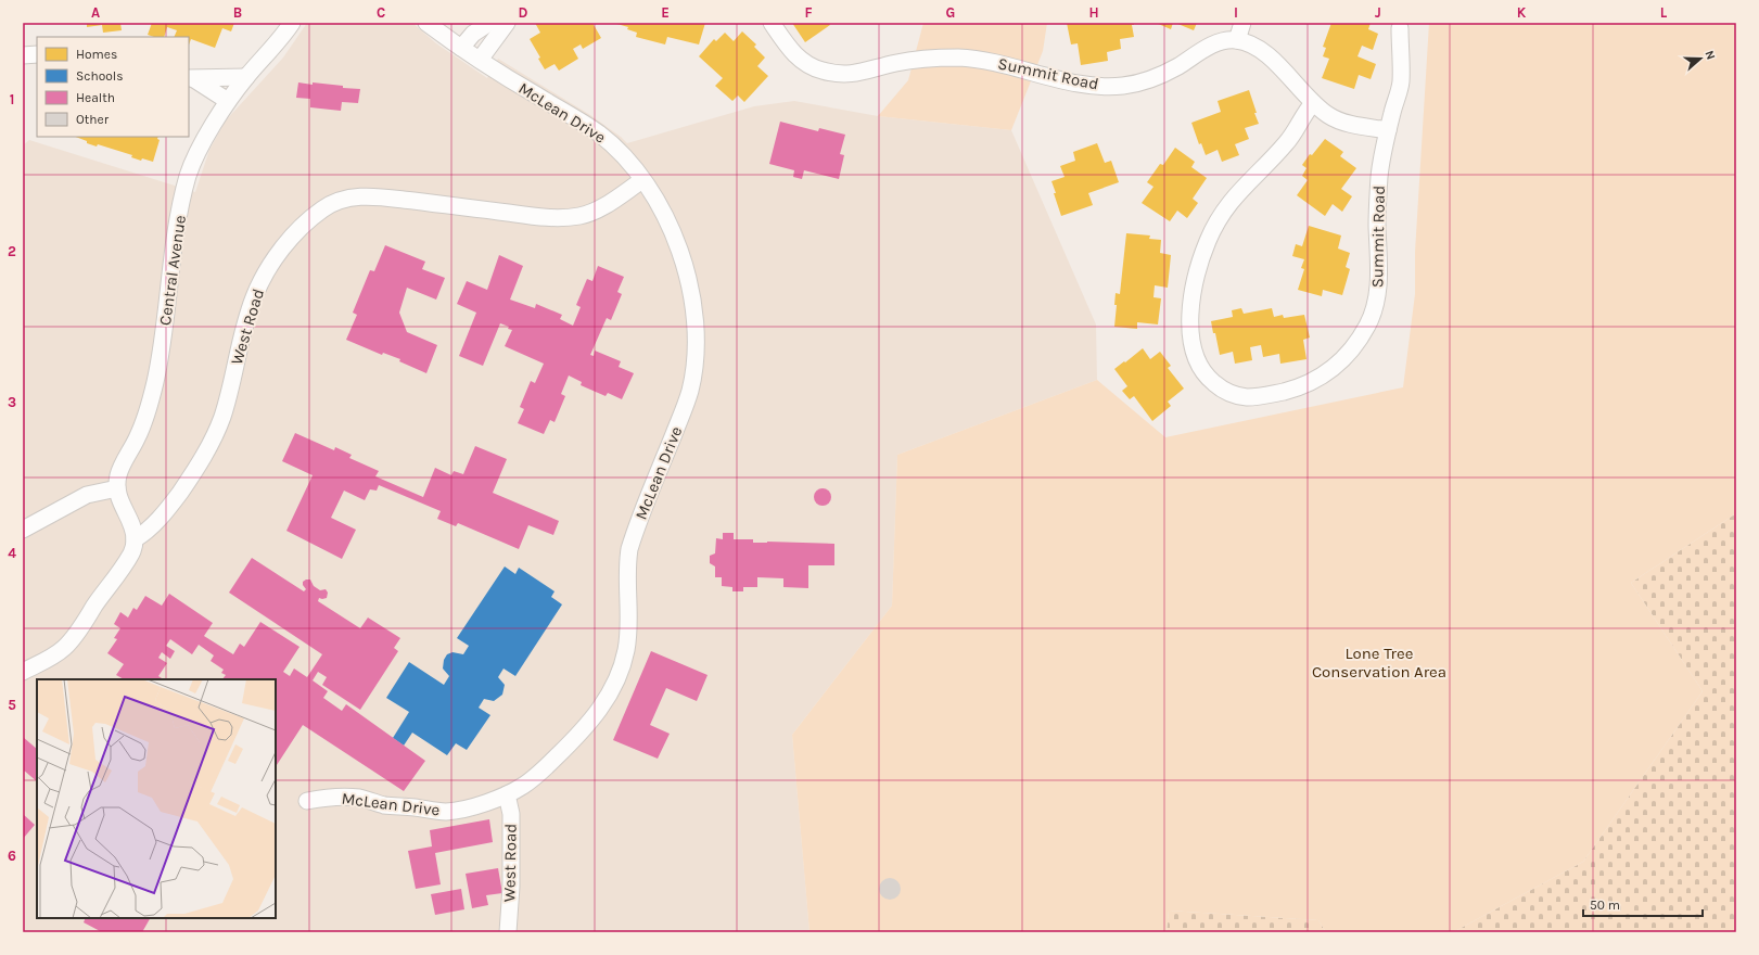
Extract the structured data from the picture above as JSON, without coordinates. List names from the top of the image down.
{
  "streets": {
    "street": [
      "Summit Road",
      "McLean Drive",
      "Central Avenue",
      "West Road"
    ]
  },
  "crossings": [
    ["McLean Drive", "West Road"]
  ],
  "parks": ["Lone Tree Conservation Area"],
  "legend": [
    "Homes",
    "Schools",
    "Health",
    "Other"
  ],
  "scale_bar": "50 m",
  "north": "right",
  "grid": {
    "columns": [
      "A",
      "B",
      "C",
      "D",
      "E",
      "F",
      "G",
      "H",
      "I",
      "J",
      "K",
      "L"
    ],
    "rows": [
      "1",
      "2",
      "3",
      "4",
      "5",
      "6"
    ]
  }
}
